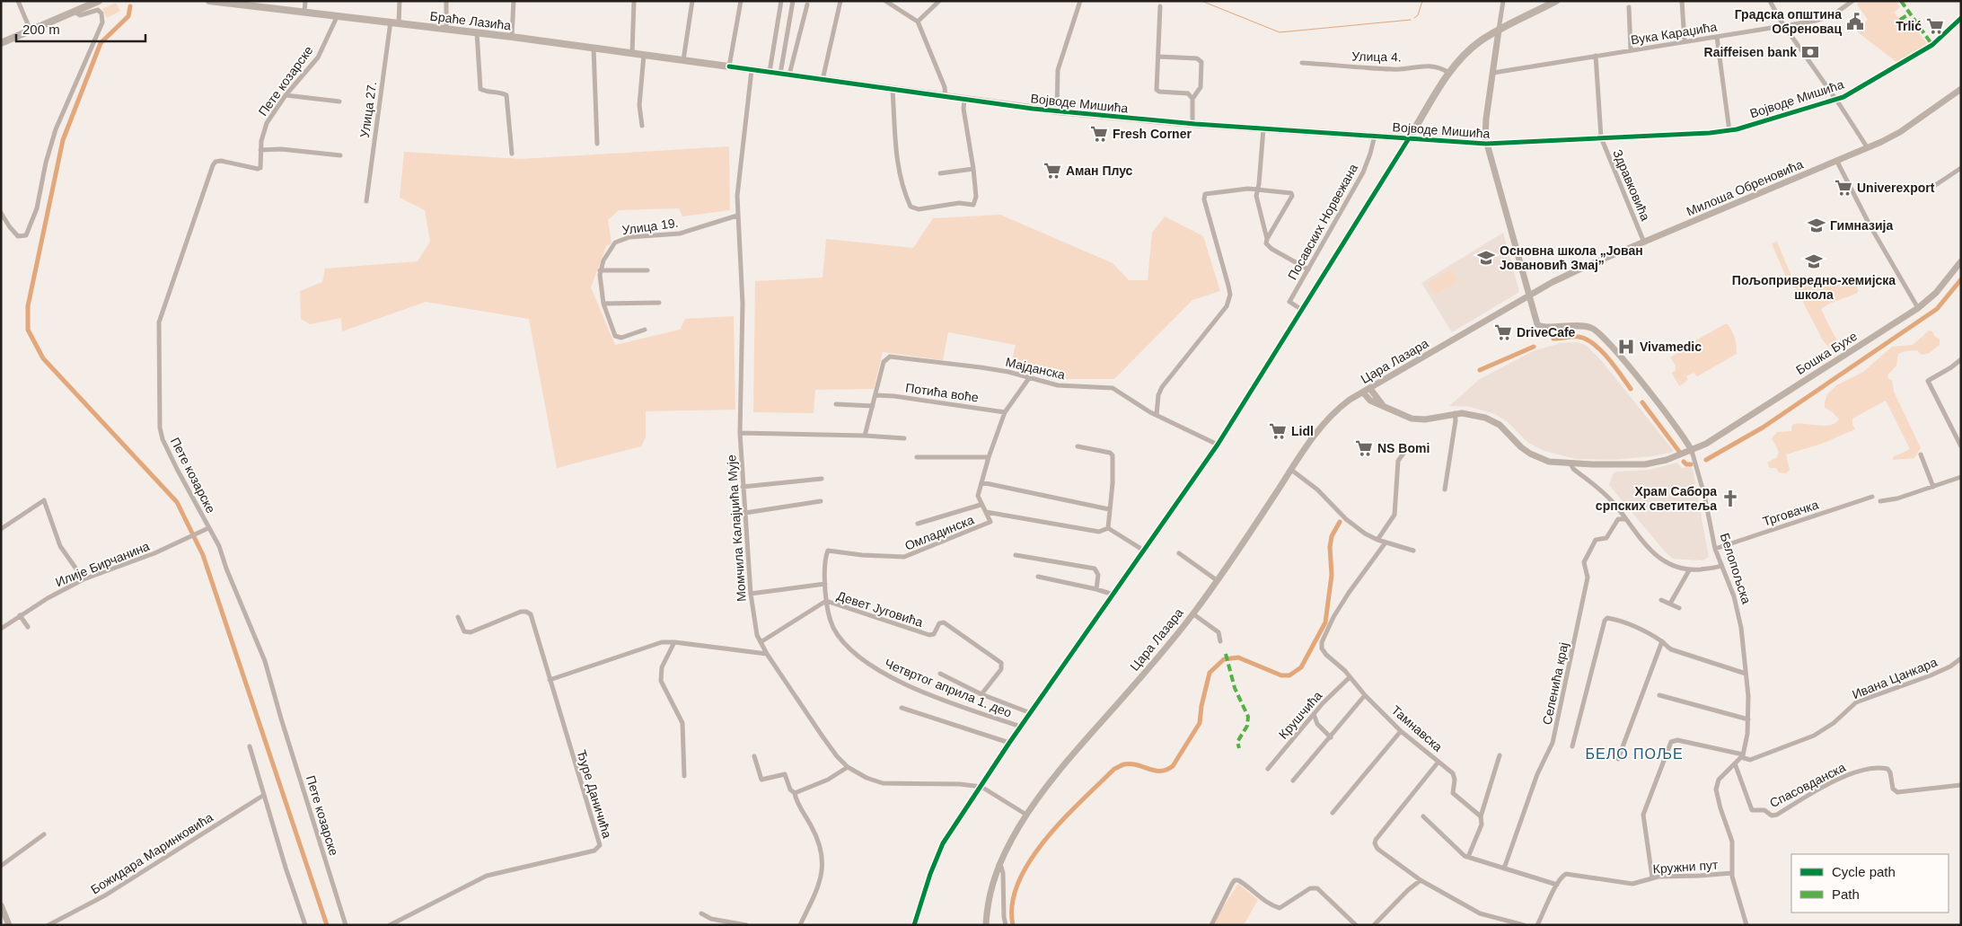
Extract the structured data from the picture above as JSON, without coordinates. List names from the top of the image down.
{
  "streets": {
    "main road": [
      "Браће Лазића",
      "Војводе Мишића",
      "Милоша Обреновића",
      "Бошка Бухе",
      "Цара Лазара",
      "Белопољска"
    ],
    "street": [
      "Вука Караџића",
      "Улица 4.",
      "Пете козарске",
      "Улица 27.",
      "Здравковића",
      "Посавских Норвежана",
      "Улица 19.",
      "Мајданска",
      "Потића воће",
      "Трговачка",
      "Момчила Калајџића Мује",
      "Омладинска",
      "Илије Бирчанина",
      "Девет Југовића",
      "Ивана Цанкара",
      "Селенића крај",
      "Четвртог априла 1. део",
      "Крушчића",
      "Тамнавска",
      "Спасовданска",
      "Ђуре Даничића",
      "Божидара Маринковића",
      "Кружни пут"
    ]
  },
  "crossings": [
    ["Браће Лазића", "Пете козарске"],
    ["Браће Лазића", "Војводе Мишића"],
    ["Браће Лазића", "Улица 27."],
    ["Браће Лазића", "Момчила Калајџића Мује"],
    ["Вука Караџића", "Здравковића"],
    ["Пете козарске", "Илије Бирчанина"],
    ["Војводе Мишића", "Здравковића"],
    ["Војводе Мишића", "Посавских Норвежана"],
    ["Здравковића", "Милоша Обреновића"],
    ["Милоша Обреновића", "Цара Лазара"],
    ["Милоша Обреновића", "Белопољска"],
    ["Улица 19.", "Момчила Калајџића Мује"],
    ["Бошка Бухе", "Белопољска"],
    ["Цара Лазара", "Момчила Калајџића Мује"],
    ["Цара Лазара", "Белопољска"],
    ["Мајданска", "Потића воће"],
    ["Трговачка", "Белопољска"],
    ["Момчила Калајџића Мује", "Девет Југовића"],
    ["Омладинска", "Девет Југовића"],
    ["Омладинска", "Четвртог априла 1. део"],
    ["Белопољска", "Ивана Цанкара"],
    ["Девет Југовића", "Четвртог априла 1. део"],
    ["Ивана Цанкара", "Кружни пут"],
    ["Крушчића", "Тамнавска"]
  ],
  "districts": ["БЕЛО ПОЉЕ"],
  "places": {
    "public building": ["Градска општина Обреновац"],
    "supermarket": [
      "Trlić",
      "Fresh Corner",
      "Аман Плус",
      "Univerexport",
      "DriveCafe",
      "Lidl",
      "NS Bomi"
    ],
    "bank": ["Raiffeisen bank"],
    "school or university": ["Гимназија", "Основна школа „Јован Јовановић Змај”", "Пољопривредно-хемијска школа"],
    "hospital": ["Vivamedic"],
    "church": ["Храм Сабора српских светитеља"]
  },
  "legend": ["Cycle path", "Path"],
  "scale_bar": "200 m"
}
